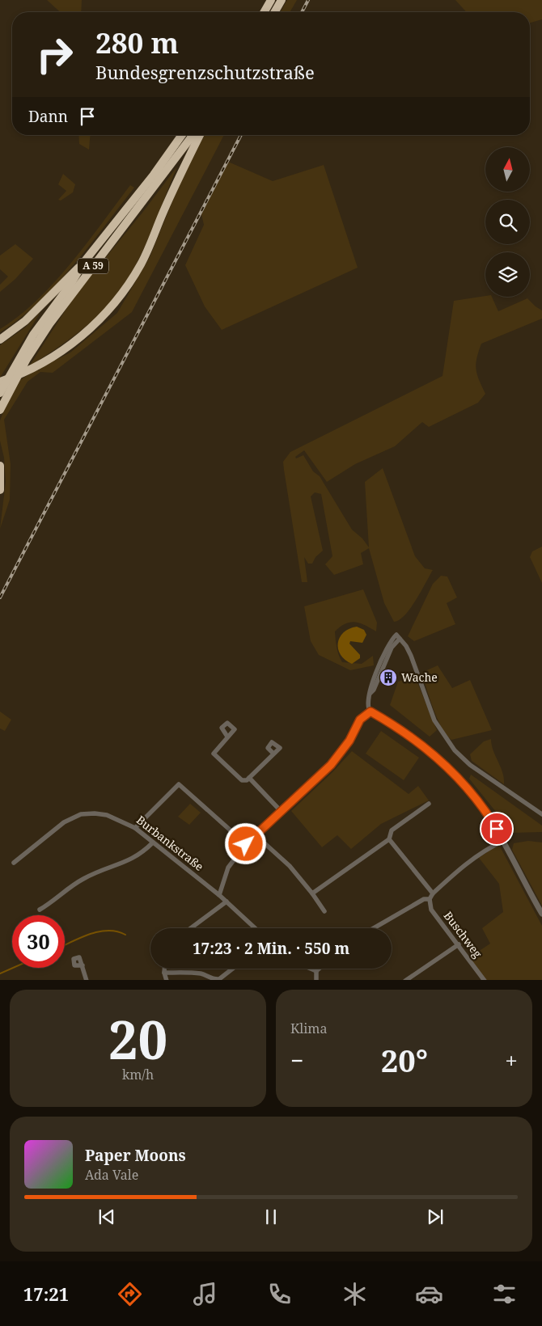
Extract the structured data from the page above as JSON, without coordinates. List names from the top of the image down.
{
  "streets": {
    "highway": ["A 59"],
    "street": ["Burbankstraße", "Buschweg"]
  },
  "places": {
    "building": ["Wache"]
  },
  "north": "top",
  "page": {
    "turn": ["280 m", "Bundesgrenzschutzstraße"],
    "then": "Dann",
    "limit": "30",
    "trip": "17:23 · 2 Min. · 550 m",
    "tile": [
      ["20", "km/h"],
      "Klima"
    ],
    "heat": ["−", "20°", "+"],
    "song": ["Paper Moons", "Ada Vale"],
    "tabs": "17:21"
  }
}
